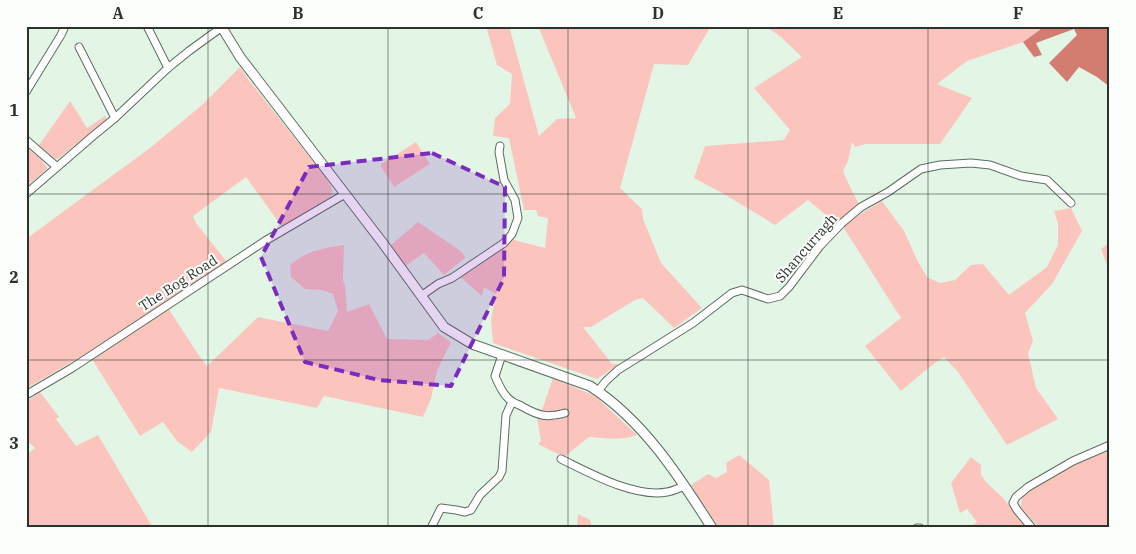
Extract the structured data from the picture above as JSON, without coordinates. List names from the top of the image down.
{
  "streets": {
    "street": ["Shancurragh", "The Bog Road"]
  },
  "grid": {
    "columns": [
      "A",
      "B",
      "C",
      "D",
      "E",
      "F"
    ],
    "rows": ["1", "2", "3"]
  }
}
